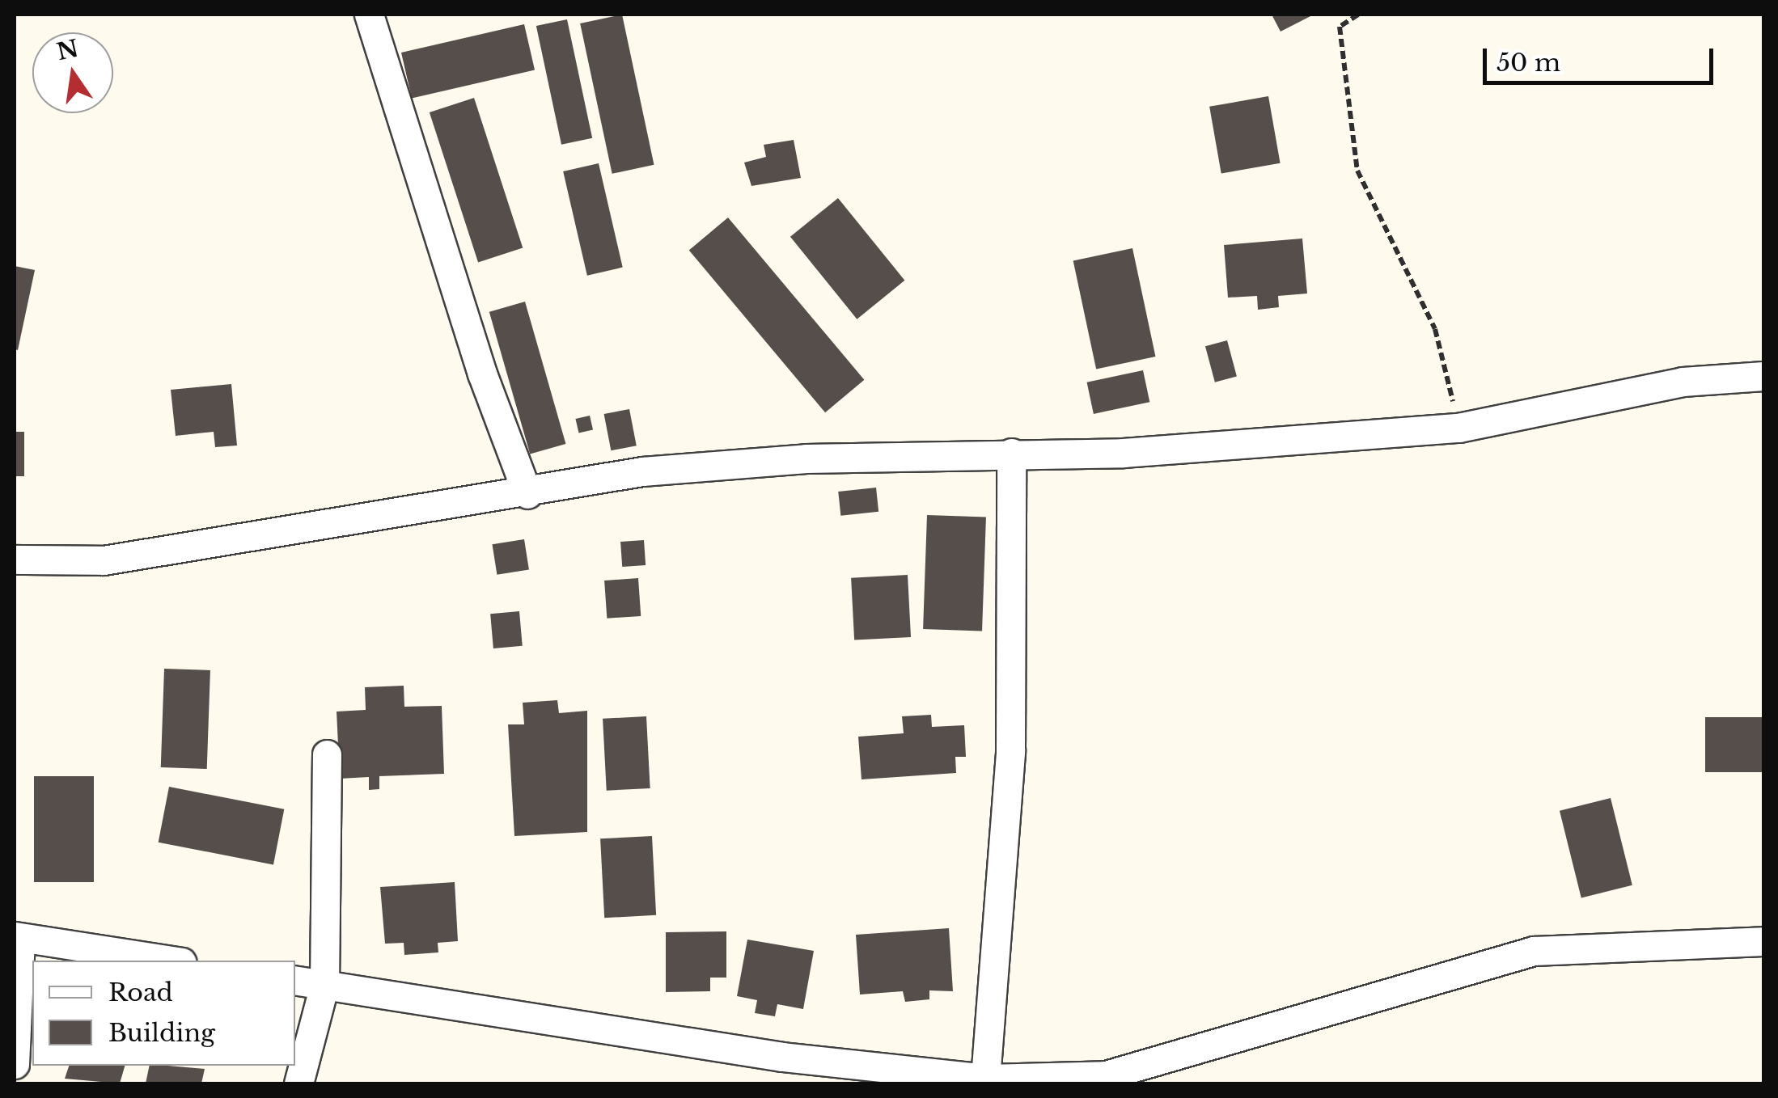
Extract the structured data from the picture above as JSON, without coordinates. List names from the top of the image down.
{
  "legend": ["Road", "Building"],
  "scale_bar": "50 m",
  "north": "top"
}
